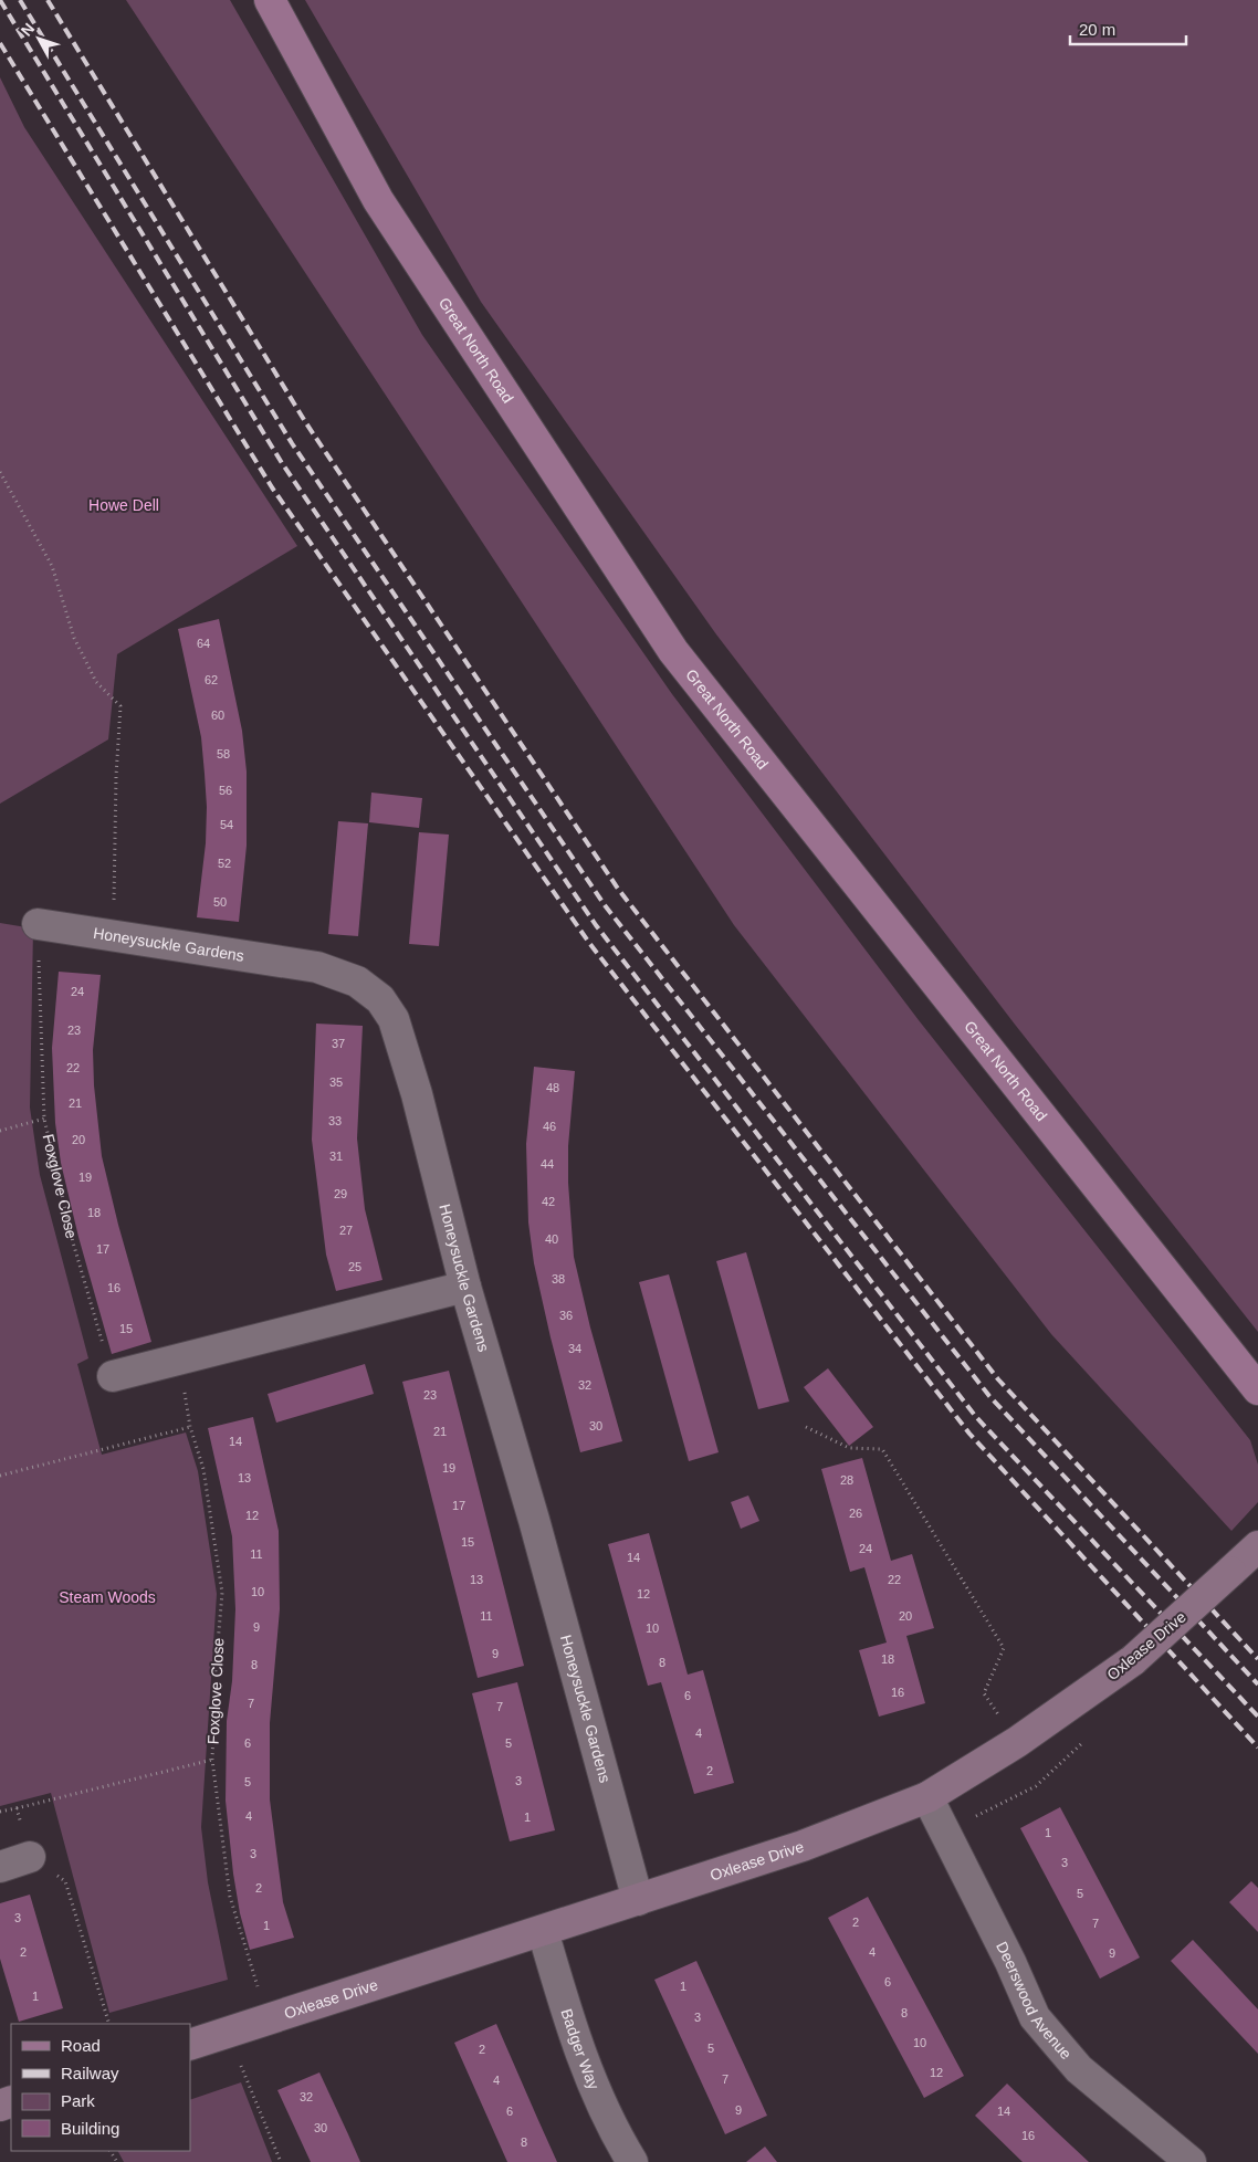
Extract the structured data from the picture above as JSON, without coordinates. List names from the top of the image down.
{
  "streets": {
    "main road": ["Great North Road"],
    "street": [
      "Honeysuckle Gardens",
      "Oxlease Drive",
      "Deerswood Avenue",
      "Badger Way"
    ],
    "path": ["Foxglove Close"]
  },
  "crossings": [
    ["Honeysuckle Gardens", "Foxglove Close"],
    ["Honeysuckle Gardens", "Oxlease Drive"],
    ["Foxglove Close", "Oxlease Drive"],
    ["Oxlease Drive", "Deerswood Avenue"],
    ["Oxlease Drive", "Badger Way"]
  ],
  "parks": ["Howe Dell", "Steam Woods"],
  "house_numbers": [
    "64",
    "62",
    "60",
    "58",
    "56",
    "54",
    "52",
    "50",
    "24",
    "23",
    "37",
    "22",
    "35",
    "48",
    "21",
    "33",
    "46",
    "20",
    "31",
    "44",
    "19",
    "29",
    "42",
    "18",
    "27",
    "40",
    "17",
    "25",
    "38",
    "16",
    "36",
    "15",
    "34",
    "32",
    "23",
    "30",
    "21",
    "14",
    "19",
    "13",
    "28",
    "17",
    "26",
    "12",
    "15",
    "24",
    "11",
    "14",
    "13",
    "22",
    "10",
    "12",
    "11",
    "20",
    "9",
    "10",
    "9",
    "18",
    "8",
    "8",
    "16",
    "6",
    "7",
    "7",
    "4",
    "6",
    "5",
    "2",
    "3",
    "5",
    "4",
    "1",
    "1",
    "3",
    "3",
    "2",
    "5",
    "3",
    "2",
    "7",
    "1",
    "2",
    "4",
    "9",
    "6",
    "1",
    "1",
    "8",
    "3",
    "10",
    "5",
    "2",
    "12",
    "7",
    "4",
    "32",
    "9",
    "6",
    "14",
    "30",
    "16",
    "8"
  ],
  "legend": [
    "Road",
    "Railway",
    "Park",
    "Building"
  ],
  "scale_bar": "20 m",
  "north": "top left"
}
